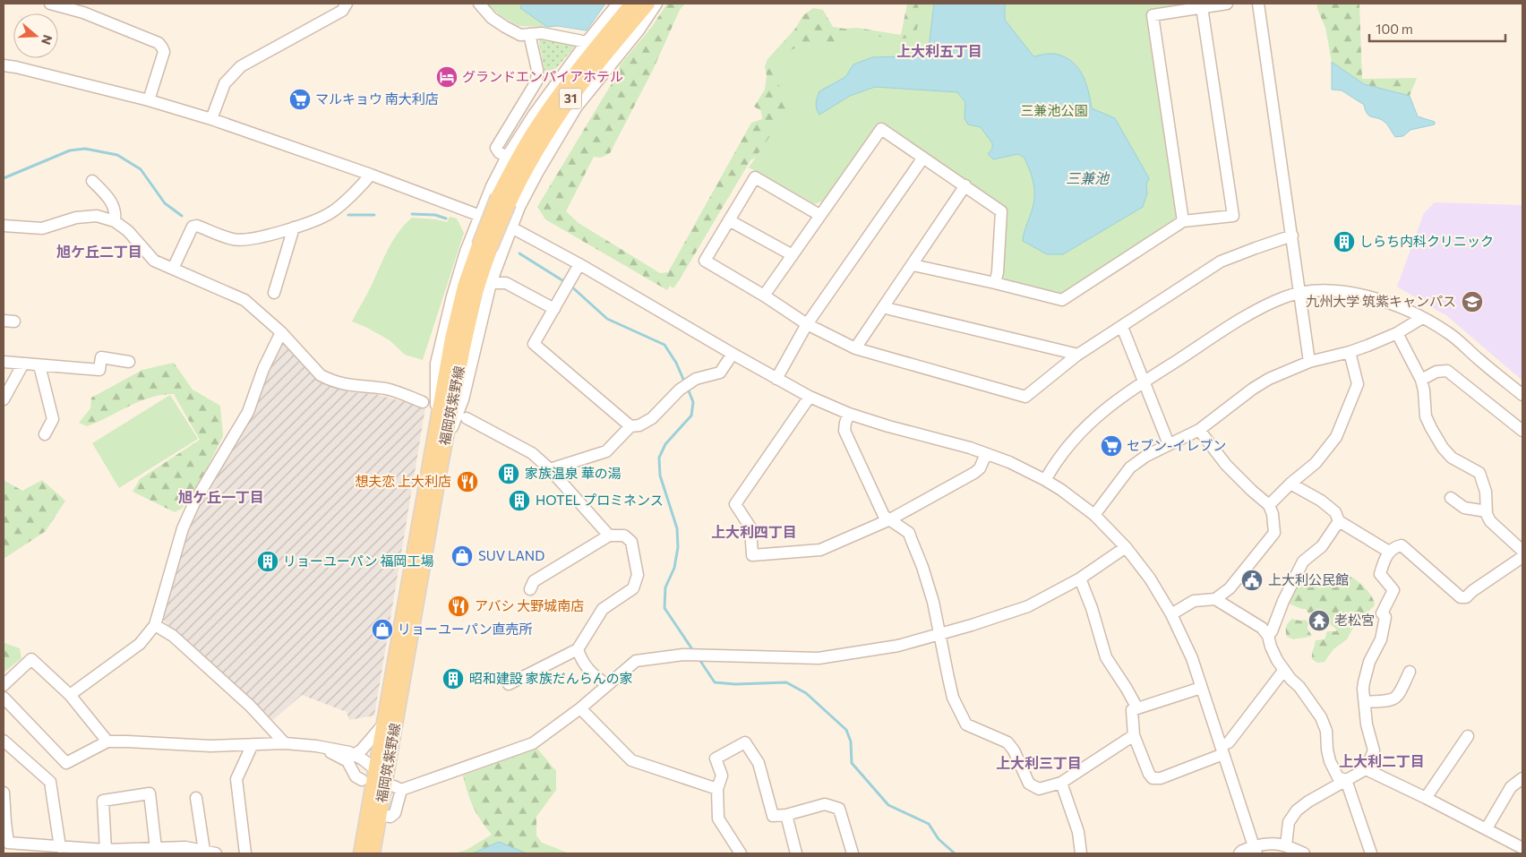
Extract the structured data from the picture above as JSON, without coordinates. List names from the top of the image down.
{
  "streets": {
    "main road": ["31", "福岡筑紫野線"]
  },
  "districts": [
    "上大利五丁目",
    "旭ケ丘二丁目",
    "旭ケ丘一丁目",
    "上大利四丁目",
    "上大利二丁目",
    "上大利三丁目"
  ],
  "water": ["三兼池"],
  "parks": ["三兼池公園"],
  "places": {
    "hotel": ["グランドエンパイアホテル"],
    "supermarket": ["マルキョウ 南大利店", "セブン-イレブン"],
    "building": [
      "しらち内科クリニック",
      "家族温泉 華の湯",
      "HOTEL プロミネンス",
      "リョーユーパン 福岡工場",
      "昭和建設 家族だんらんの家"
    ],
    "school or university": ["九州大学 筑紫キャンパス"],
    "restaurant": ["想夫恋 上大利店", "アバシ 大野城南店"],
    "shop": ["SUV LAND", "リョーユーパン直売所"],
    "public building": ["上大利公民館"],
    "temple": ["老松宮"]
  },
  "scale_bar": "100 m",
  "north": "right"
}
